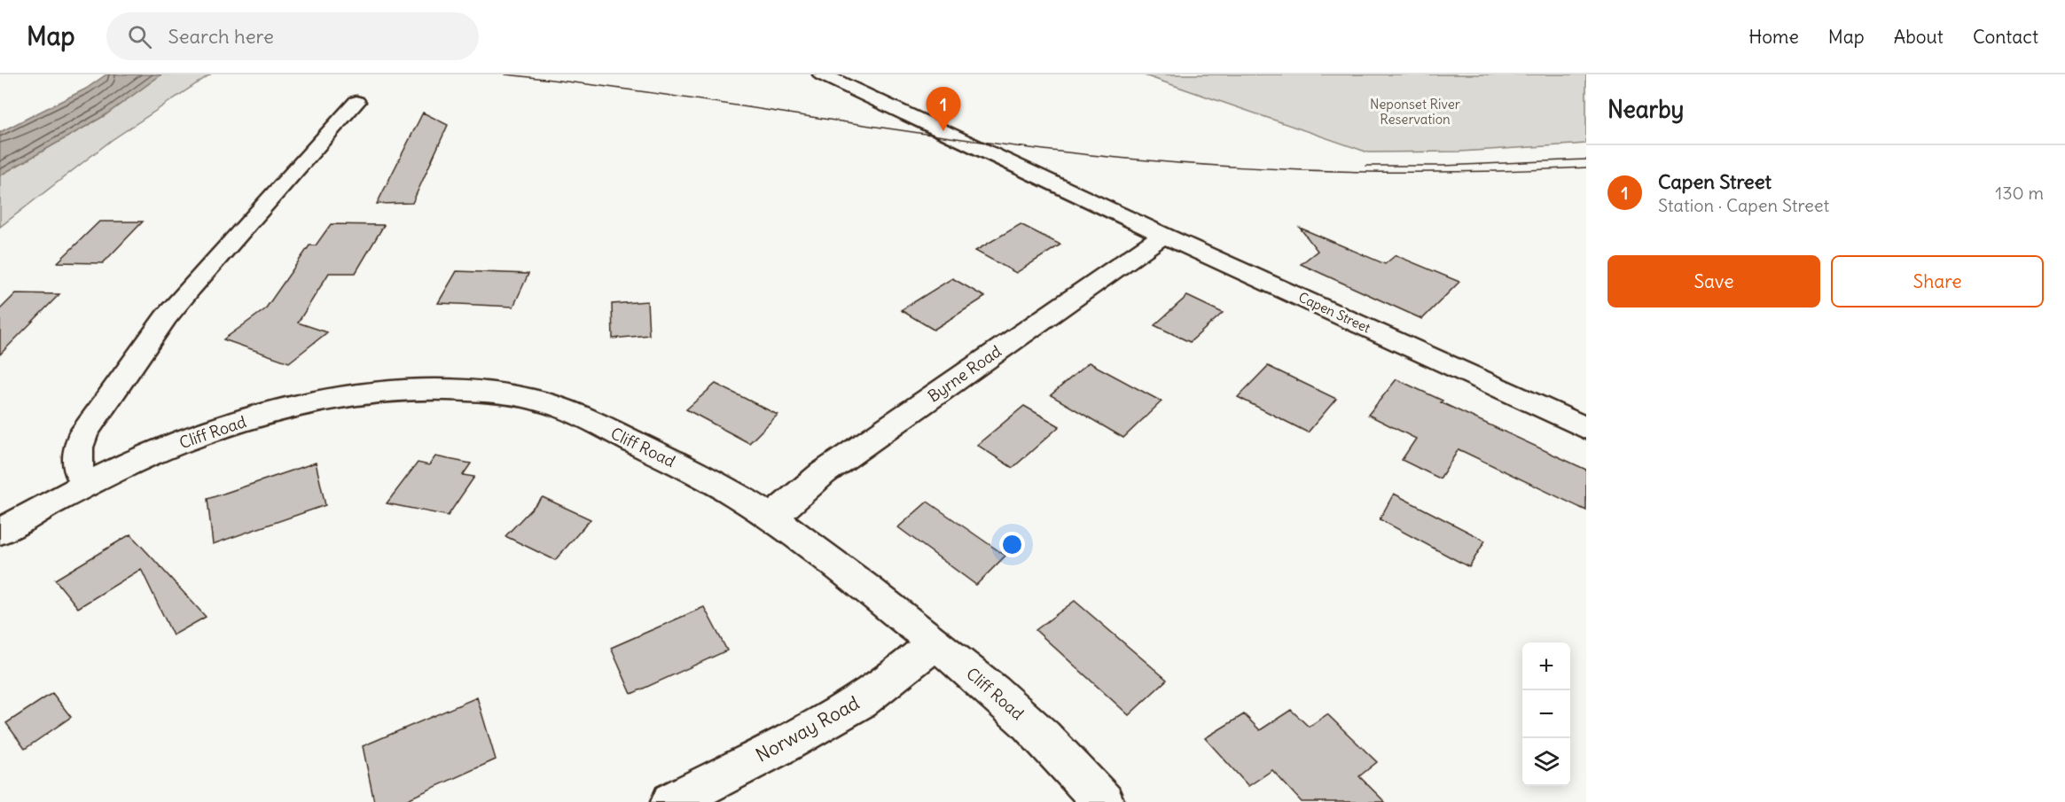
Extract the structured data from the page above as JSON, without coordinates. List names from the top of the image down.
{
  "streets": {
    "street": [
      "Capen Street",
      "Byrne Road",
      "Cliff Road",
      "Norway Road"
    ]
  },
  "crossings": [
    ["Capen Street", "Byrne Road"],
    ["Byrne Road", "Cliff Road"],
    ["Cliff Road", "Norway Road"]
  ],
  "parks": ["Neponset River Reservation"],
  "page": {
    "header": "Map",
    "search": "Search here",
    "nav": [
      "Home",
      "Map",
      "About",
      "Contact"
    ],
    "heading": "Nearby",
    "pins": "1",
    "list": [
      {
        "mark": "1",
        "name": "Capen Street",
        "note": "Station · Capen Street",
        "value": "130 m"
      }
    ],
    "buttons": ["Save", "Share"],
    "map_buttons": ["+", "−"]
  }
}
